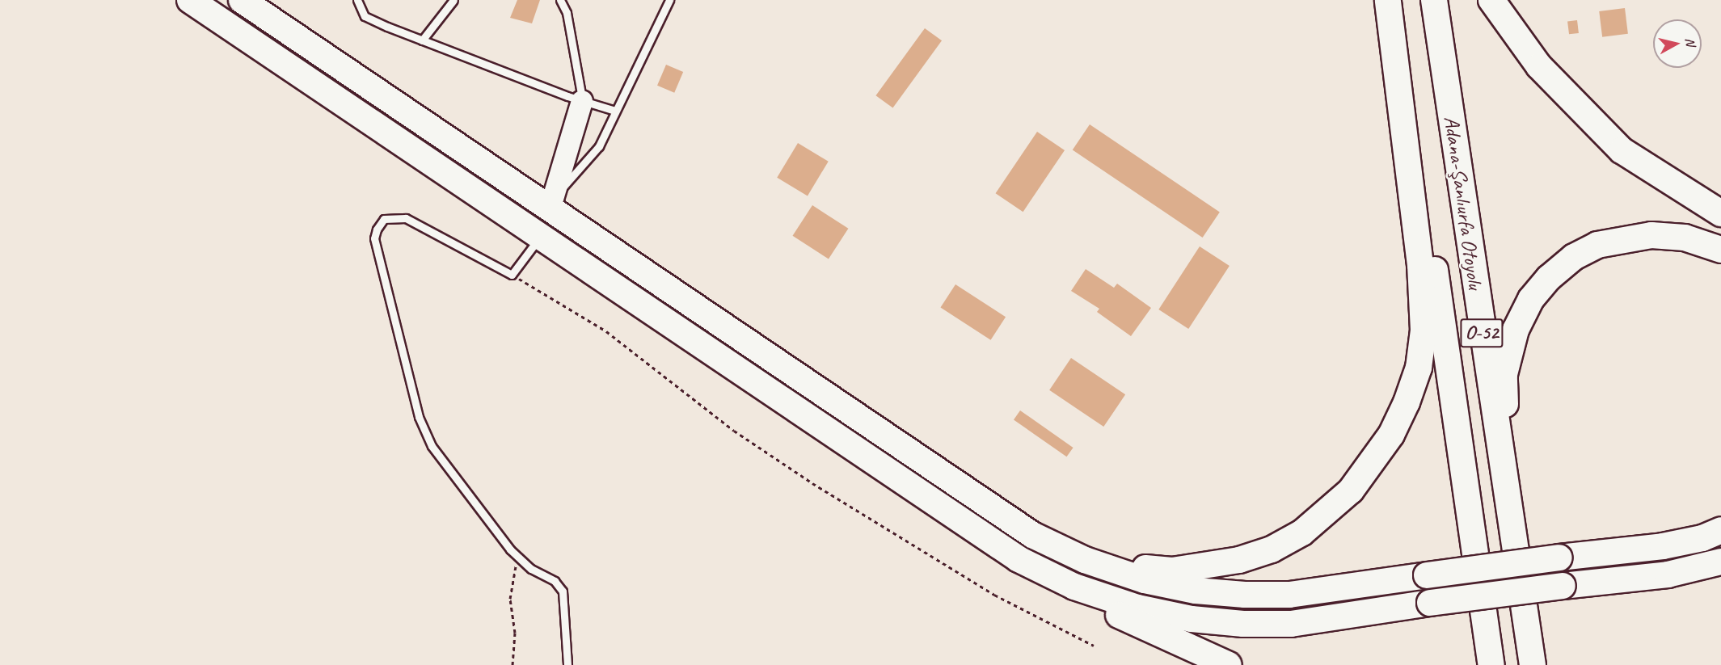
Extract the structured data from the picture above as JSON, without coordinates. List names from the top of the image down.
{
  "streets": {
    "highway": ["Adana-Şanlıurfa Otoyolu", "O-52"]
  },
  "north": "right"
}
